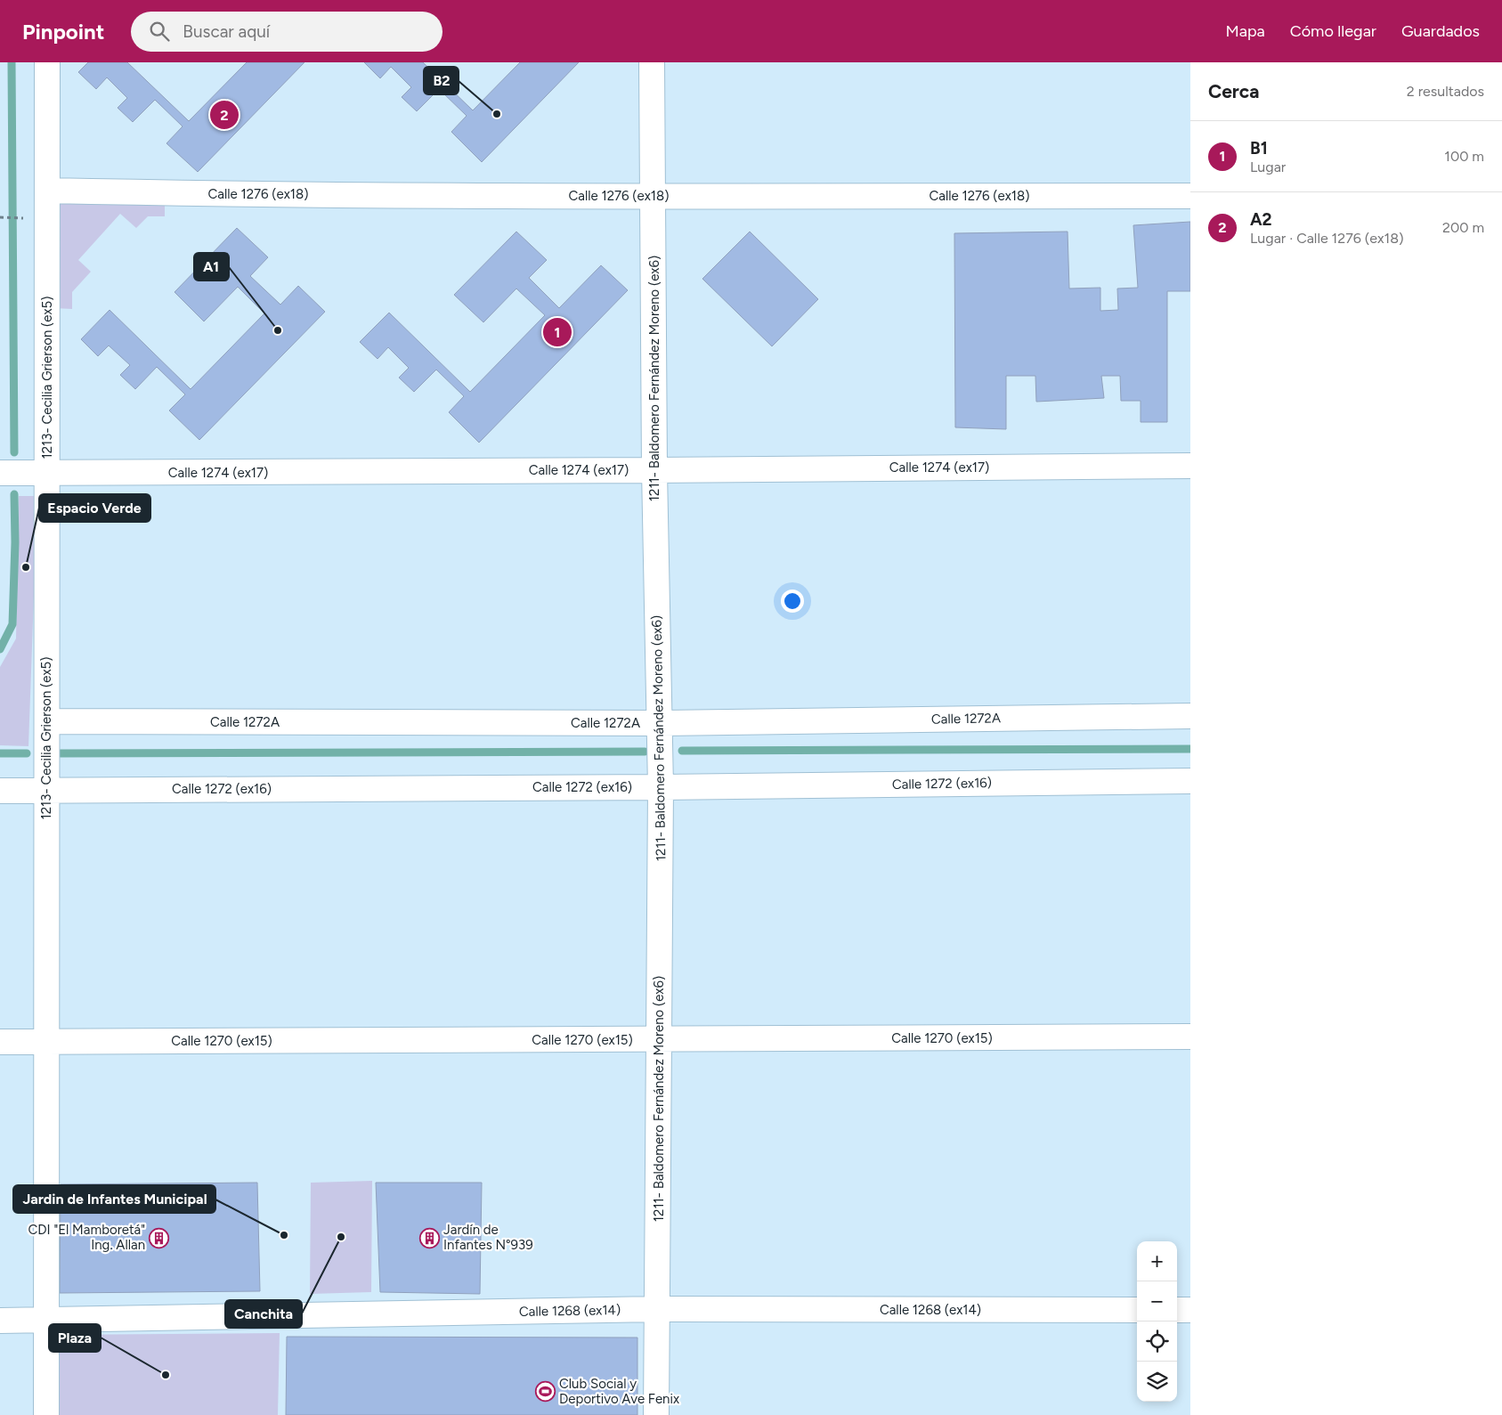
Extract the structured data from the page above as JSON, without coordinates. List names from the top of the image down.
{
  "streets": {
    "street": [
      "Calle 1276 (ex18)",
      "1213- Cecilia Grierson (ex5)",
      "1211- Baldomero Fernández Moreno (ex6)",
      "Calle 1274 (ex17)",
      "Calle 1272A",
      "Calle 1272 (ex16)",
      "Calle 1270 (ex15)",
      "Calle 1268 (ex14)"
    ]
  },
  "crossings": [
    ["Calle 1276 (ex18)", "1213- Cecilia Grierson (ex5)"],
    ["Calle 1276 (ex18)", "1211- Baldomero Fernández Moreno (ex6)"],
    ["1213- Cecilia Grierson (ex5)", "Calle 1274 (ex17)"],
    ["1213- Cecilia Grierson (ex5)", "Calle 1272A"],
    ["1213- Cecilia Grierson (ex5)", "Calle 1272 (ex16)"],
    ["1213- Cecilia Grierson (ex5)", "Calle 1270 (ex15)"],
    ["1213- Cecilia Grierson (ex5)", "Calle 1268 (ex14)"],
    ["1211- Baldomero Fernández Moreno (ex6)", "Calle 1274 (ex17)"],
    ["1211- Baldomero Fernández Moreno (ex6)", "Calle 1272A"],
    ["1211- Baldomero Fernández Moreno (ex6)", "Calle 1272 (ex16)"],
    ["1211- Baldomero Fernández Moreno (ex6)", "Calle 1270 (ex15)"],
    ["1211- Baldomero Fernández Moreno (ex6)", "Calle 1268 (ex14)"]
  ],
  "places": {
    "other": [
      "B2",
      "A1",
      "Espacio Verde",
      "Jardin de Infantes Municipal",
      "Canchita",
      "Plaza"
    ],
    "building": ["CDI \"El Mamboretá\" Ing. Allan", "Jardín de Infantes N°939"],
    "sports": ["Club Social y Deportivo Ave Fenix"]
  },
  "page": {
    "header": "Pinpoint",
    "search": "Buscar aquí",
    "nav": ["Mapa", "Cómo llegar", "Guardados"],
    "heading": ["Cerca", "2 resultados"],
    "pins": ["2", "1"],
    "list": [
      {
        "mark": "1",
        "name": "B1",
        "note": "Lugar",
        "value": "100 m"
      },
      {
        "mark": "2",
        "name": "A2",
        "note": "Lugar · Calle 1276 (ex18)",
        "value": "200 m"
      }
    ],
    "map_buttons": ["+", "−"]
  }
}
